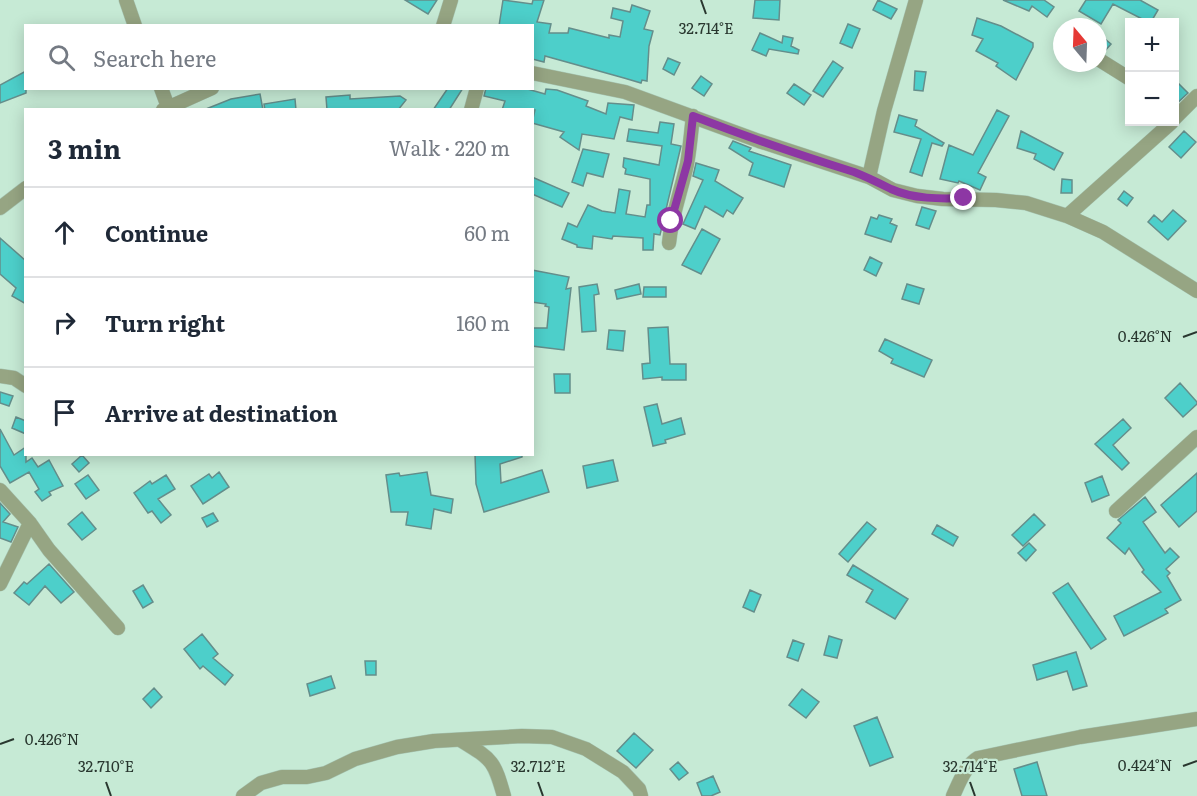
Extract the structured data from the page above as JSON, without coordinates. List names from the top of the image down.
{
  "north": "top",
  "page": {
    "map_buttons": ["+", "−"],
    "search": "Search here",
    "heading": ["3 min", "Walk · 220 m"],
    "list": [
      ["Continue", "60 m"],
      ["Turn right", "160 m"],
      "Arrive at destination"
    ]
  },
  "coordinates": [
    "32.714°E",
    "0.426°N",
    "0.424°N",
    "32.710°E",
    "32.712°E"
  ]
}
